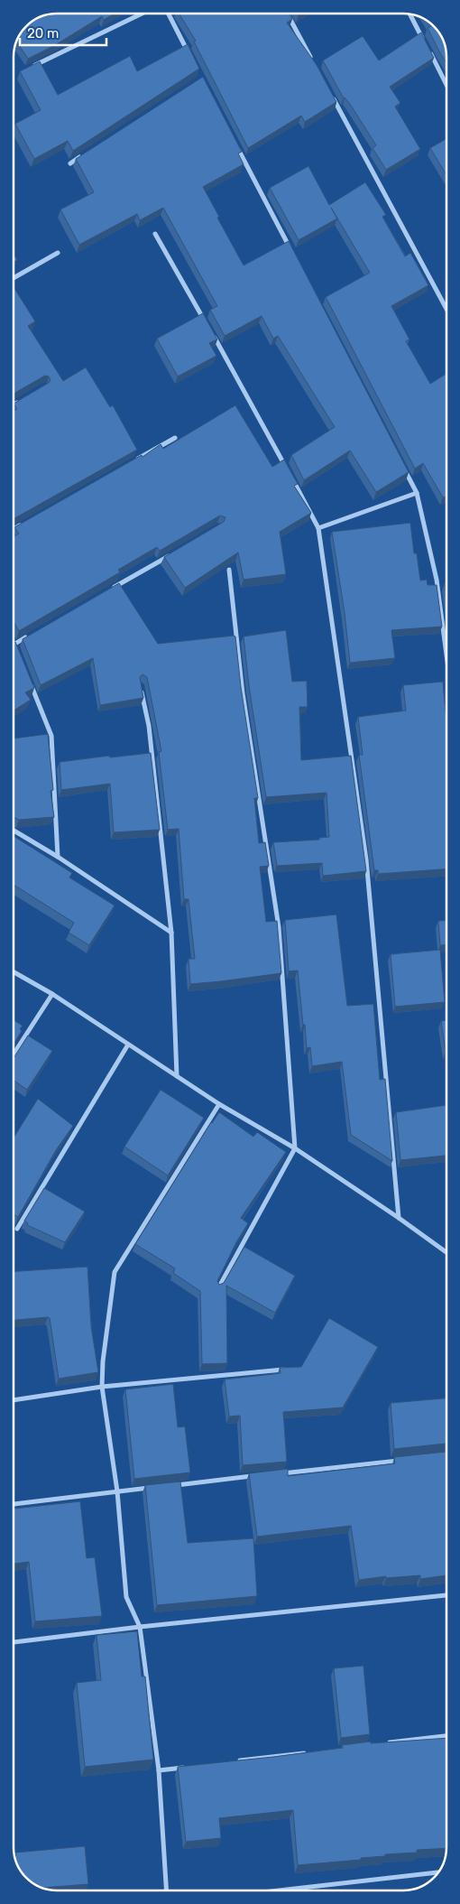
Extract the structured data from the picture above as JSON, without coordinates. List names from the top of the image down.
{
  "scale_bar": "20 m"
}
